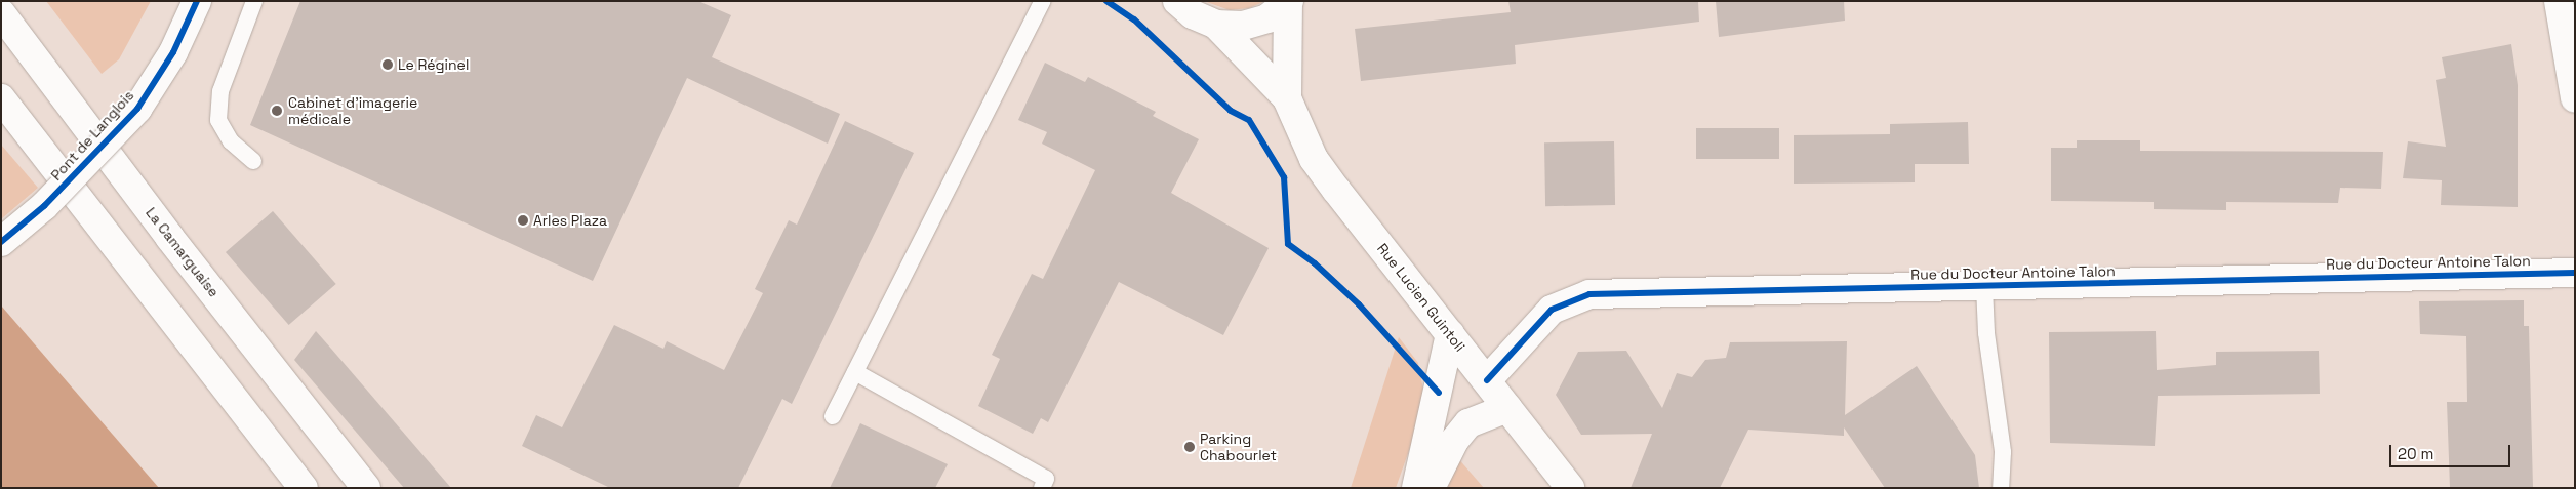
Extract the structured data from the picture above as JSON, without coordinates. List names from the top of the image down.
{
  "streets": {
    "main road": [
      "Pont de Langlois",
      "La Camarguaise",
      "Rue du Docteur Antoine Talon",
      "Rue Lucien Guintoli"
    ]
  },
  "crossings": [
    ["Rue du Docteur Antoine Talon", "Rue Lucien Guintoli"]
  ],
  "places": [
    "Le Réginel",
    "Cabinet d'imagerie médicale",
    "Arles Plaza",
    "Parking Chabourlet"
  ],
  "scale_bar": "20 m"
}
